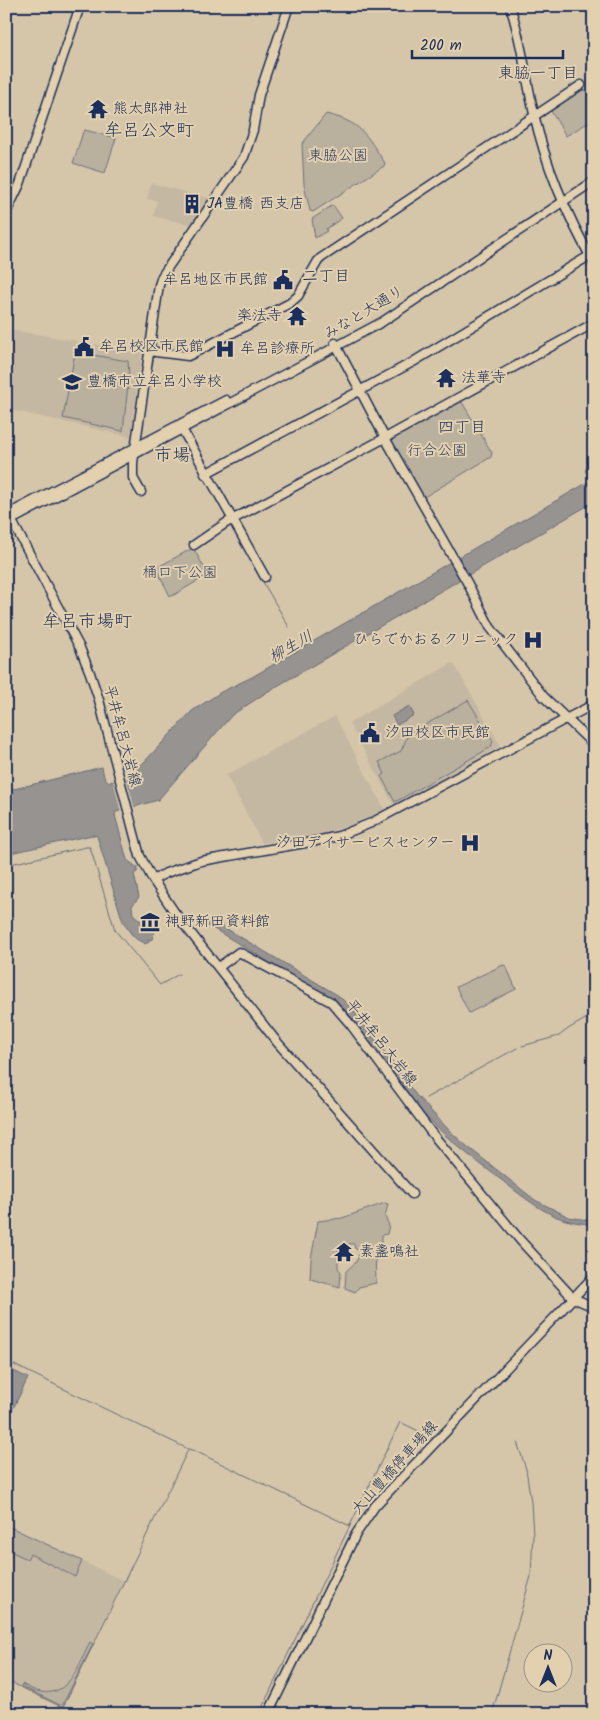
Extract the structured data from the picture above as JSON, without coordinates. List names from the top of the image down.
{
  "streets": {
    "street": ["みなと大通り", "平井牟呂大岩線", "大山豊橋停車場線"]
  },
  "crossings": [
    ["みなと大通り", "平井牟呂大岩線"],
    ["平井牟呂大岩線", "大山豊橋停車場線"]
  ],
  "districts": [
    "東脇一丁目",
    "牟呂公文町",
    "二丁目",
    "四丁目",
    "市場",
    "牟呂市場町"
  ],
  "water": ["柳生川"],
  "parks": ["東脇公園", "行合公園", "桶口下公園"],
  "places": {
    "temple": [
      "熊太郎神社",
      "楽法寺",
      "法華寺",
      "素盞鳴社"
    ],
    "building": ["JA豊橋 西支店"],
    "public building": ["牟呂地区市民館", "牟呂校区市民館", "汐田校区市民館"],
    "hospital": ["牟呂診療所", "ひらでかおるクリニック", "汐田デイサービスセンター"],
    "school or university": ["豊橋市立牟呂小学校"],
    "museum": ["神野新田資料館"]
  },
  "scale_bar": "200 m",
  "north": "top"
}
